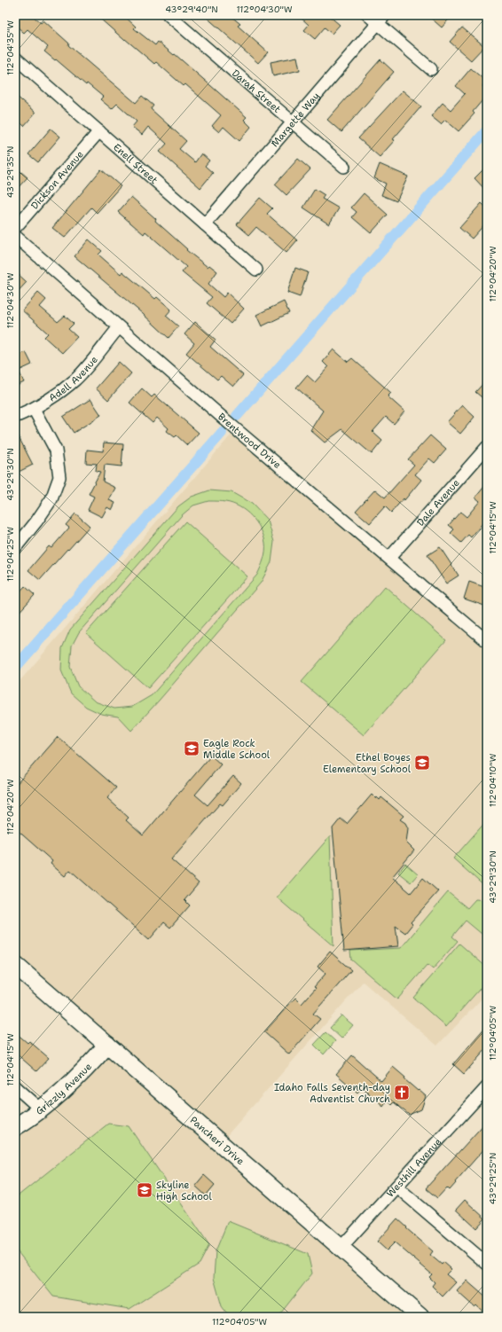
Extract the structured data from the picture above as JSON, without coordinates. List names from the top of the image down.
{
  "streets": {
    "street": [
      "Darah Street",
      "Margette Way",
      "Enell Street",
      "Dickson Avenue",
      "Adell Avenue",
      "Brentwood Drive",
      "Dale Avenue",
      "Grizzly Avenue",
      "Pancheri Drive",
      "Westhill Avenue"
    ]
  },
  "crossings": [
    ["Darah Street", "Margette Way"],
    ["Margette Way", "Enell Street"],
    ["Enell Street", "Dickson Avenue"],
    ["Adell Avenue", "Brentwood Drive"],
    ["Brentwood Drive", "Dale Avenue"],
    ["Grizzly Avenue", "Pancheri Drive"],
    ["Pancheri Drive", "Westhill Avenue"]
  ],
  "places": {
    "school or university": ["Eagle Rock Middle School", "Ethel Boyes Elementary School", "Skyline High School"],
    "church": ["Idaho Falls Seventh-day Adventist Church"]
  },
  "coordinates": [
    "43°29'40\"N",
    "112°04'30\"W",
    "112°04'35\"W",
    "43°29'35\"N",
    "112°04'20\"W",
    "43°29'30\"N",
    "112°04'15\"W",
    "112°04'25\"W",
    "112°04'10\"W",
    "112°04'05\"W",
    "43°29'25\"N"
  ]
}
